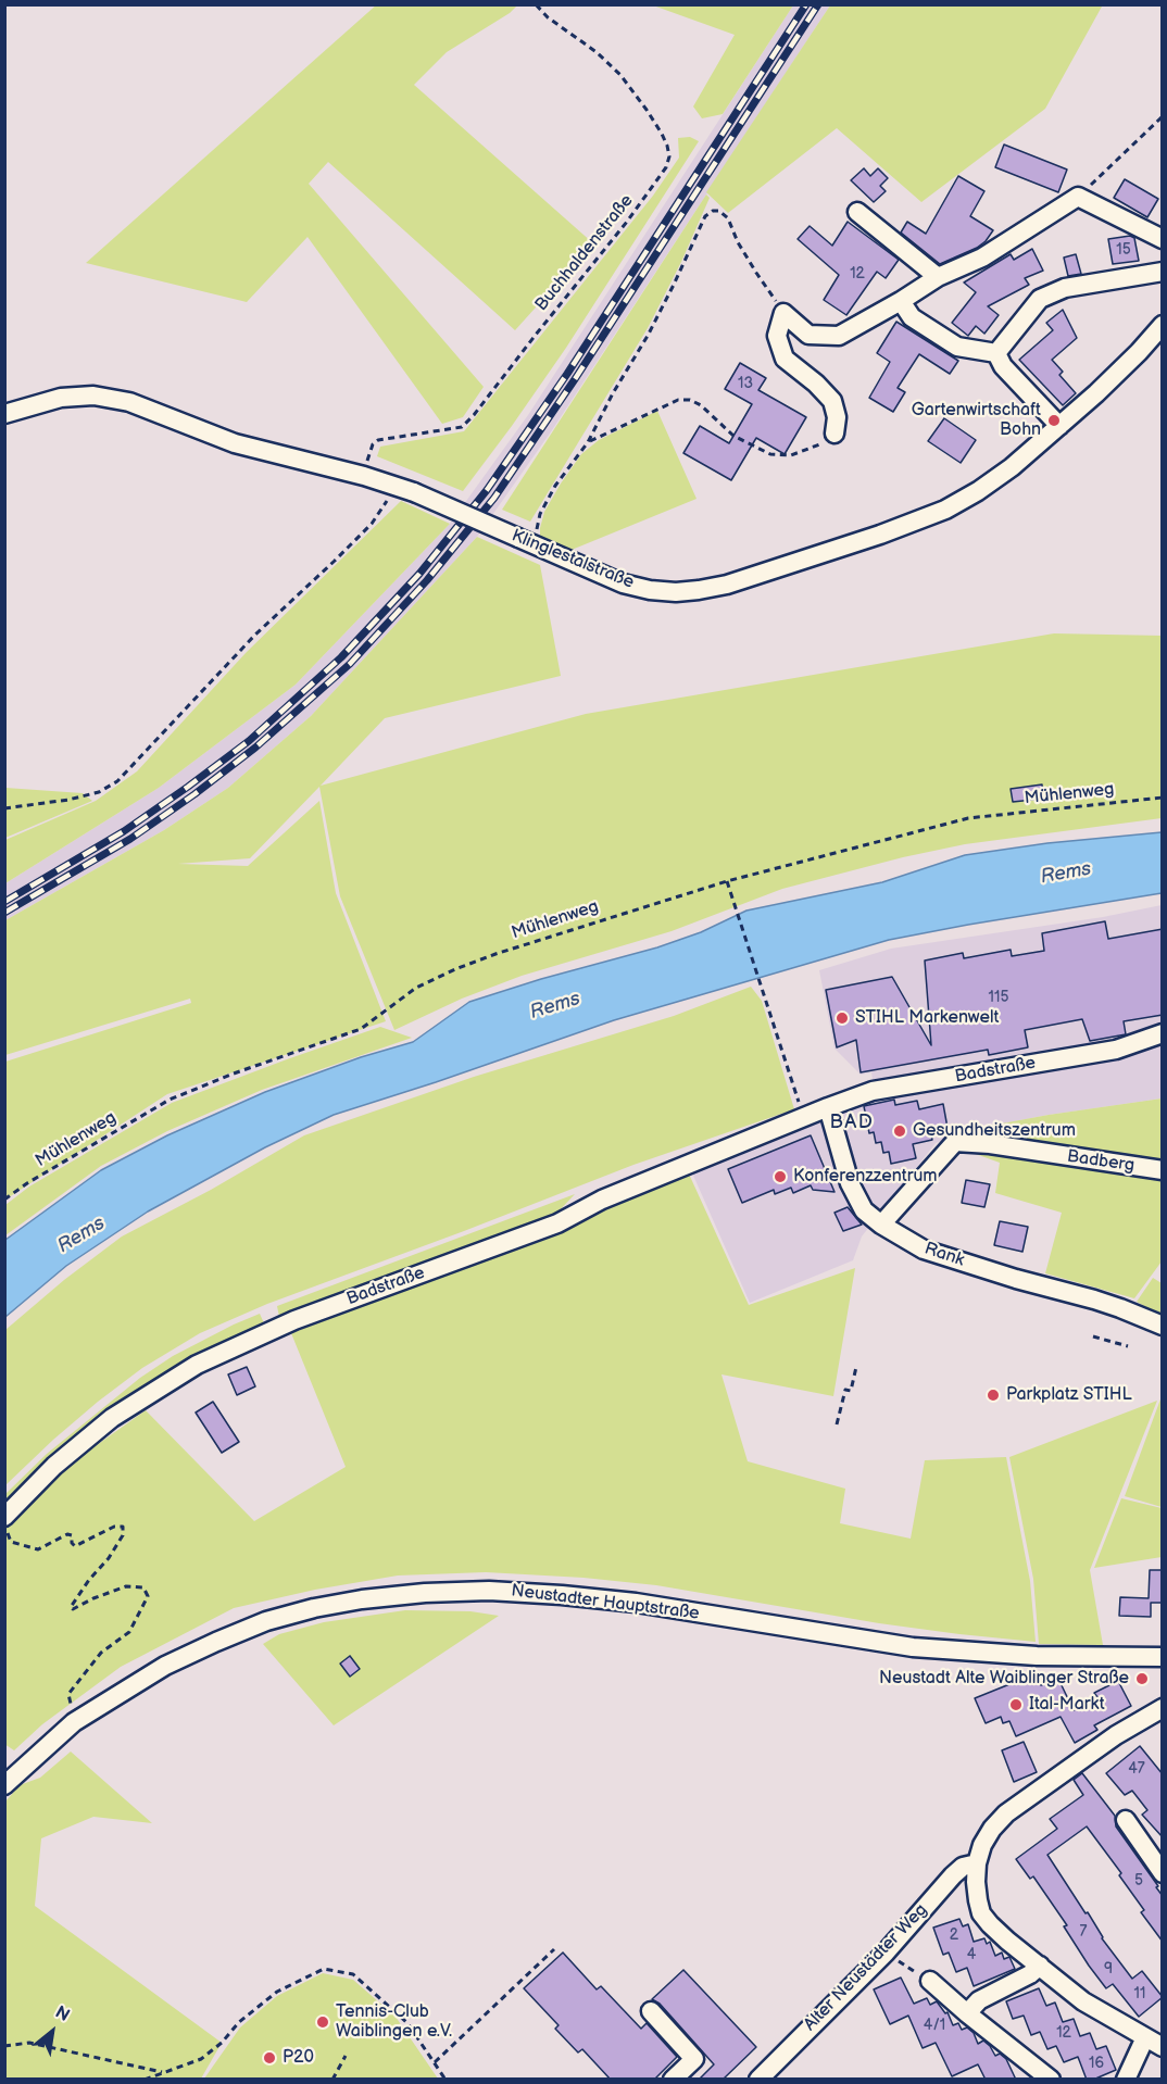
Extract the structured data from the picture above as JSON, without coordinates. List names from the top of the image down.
{
  "streets": {
    "street": [
      "Klinglestalstraße",
      "Badstraße",
      "Badberg",
      "Rank",
      "Neustadter Hauptstraße",
      "Alter Neustädter Weg"
    ],
    "path": ["Buchhaldenstraße", "Mühlenweg"]
  },
  "crossings": [
    ["Buchhaldenstraße", "Klinglestalstraße"],
    ["Badstraße", "Rank"],
    ["Badberg", "Rank"]
  ],
  "districts": ["BAD"],
  "water": ["Rems"],
  "places": [
    "Gartenwirtschaft Bohn",
    "STIHL Markenwelt",
    "Gesundheitszentrum",
    "Konferenzzentrum",
    "Parkplatz STIHL",
    "Neustadt Alte Waiblinger Straße",
    "Ital-Markt",
    "Tennis-Club Waiblingen e.V.",
    "P20"
  ],
  "house_numbers": [
    "15",
    "12",
    "13",
    "115",
    "47",
    "5",
    "7",
    "2",
    "4",
    "9",
    "11",
    "4/1",
    "12",
    "16"
  ],
  "north": "top right"
}
